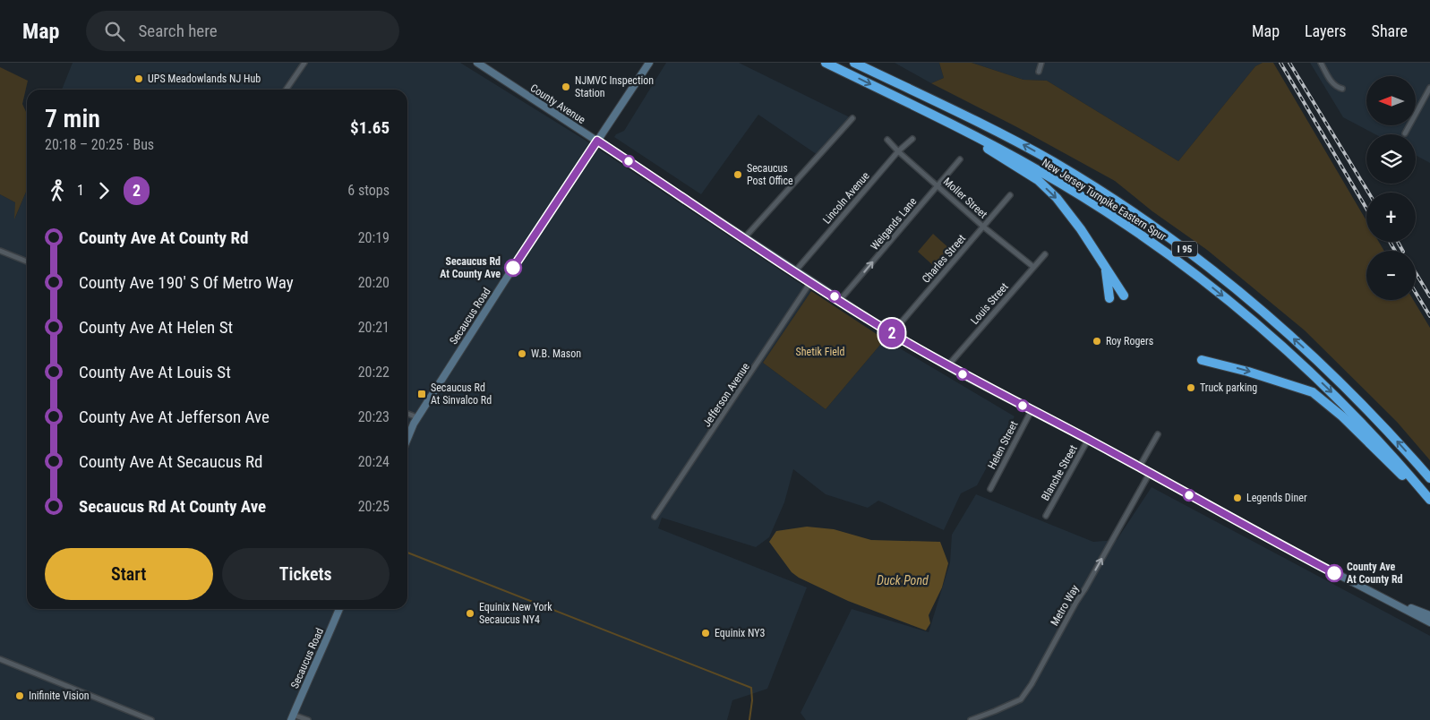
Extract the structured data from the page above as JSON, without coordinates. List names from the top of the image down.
{
  "streets": {
    "highway": ["New Jersey Turnpike Eastern Spur", "I 95"],
    "main road": ["County Avenue", "Secaucus Road"],
    "street": [
      "Lincoln Avenue",
      "Moller Street",
      "Weigands Lane",
      "Charles Street",
      "Louis Street",
      "Jefferson Avenue",
      "Helen Street",
      "Blanche Street",
      "Metro Way"
    ]
  },
  "crossings": [
    ["County Avenue", "Lincoln Avenue"],
    ["County Avenue", "Weigands Lane"],
    ["County Avenue", "Charles Street"],
    ["County Avenue", "Louis Street"],
    ["County Avenue", "Secaucus Road"],
    ["County Avenue", "Jefferson Avenue"],
    ["County Avenue", "Helen Street"],
    ["County Avenue", "Blanche Street"],
    ["County Avenue", "Metro Way"],
    ["Lincoln Avenue", "Moller Street"],
    ["Moller Street", "Weigands Lane"],
    ["Moller Street", "Charles Street"],
    ["Moller Street", "Louis Street"]
  ],
  "one_way": ["Weigands Lane", "Metro Way"],
  "water": ["Duck Pond"],
  "parks": ["Shetik Field"],
  "places": {
    "other": [
      "UPS Meadowlands NJ Hub",
      "NJMVC Inspection Station",
      "Secaucus Post Office",
      "Secaucus Rd At County Ave",
      "Roy Rogers",
      "W.B. Mason",
      "Truck parking",
      "Legends Diner",
      "County Ave At County Rd",
      "Equinix New York Secaucus NY4",
      "Equinix NY3",
      "Inifinite Vision"
    ],
    "transit": ["Secaucus Rd At Sinvalco Rd"]
  },
  "lines": ["bus line 2"],
  "north": "left",
  "page": {
    "header": "Map",
    "search": "Search here",
    "nav": ["Map", "Layers", "Share"],
    "on_map": "2",
    "map_buttons": ["+", "−"],
    "heading": ["7 min", "20:18 – 20:25 · Bus", "$1.65"],
    "legs": ["1", "2", "6 stops"],
    "list": [
      {
        "name": "County Ave At County Rd",
        "value": "20:19"
      },
      {
        "name": "County Ave 190' S Of Metro Way",
        "value": "20:20"
      },
      {
        "name": "County Ave At Helen St",
        "value": "20:21"
      },
      {
        "name": "County Ave At Louis St",
        "value": "20:22"
      },
      {
        "name": "County Ave At Jefferson Ave",
        "value": "20:23"
      },
      {
        "name": "County Ave At Secaucus Rd",
        "value": "20:24"
      },
      {
        "name": "Secaucus Rd At County Ave",
        "value": "20:25"
      }
    ],
    "buttons": ["Start", "Tickets"]
  }
}
